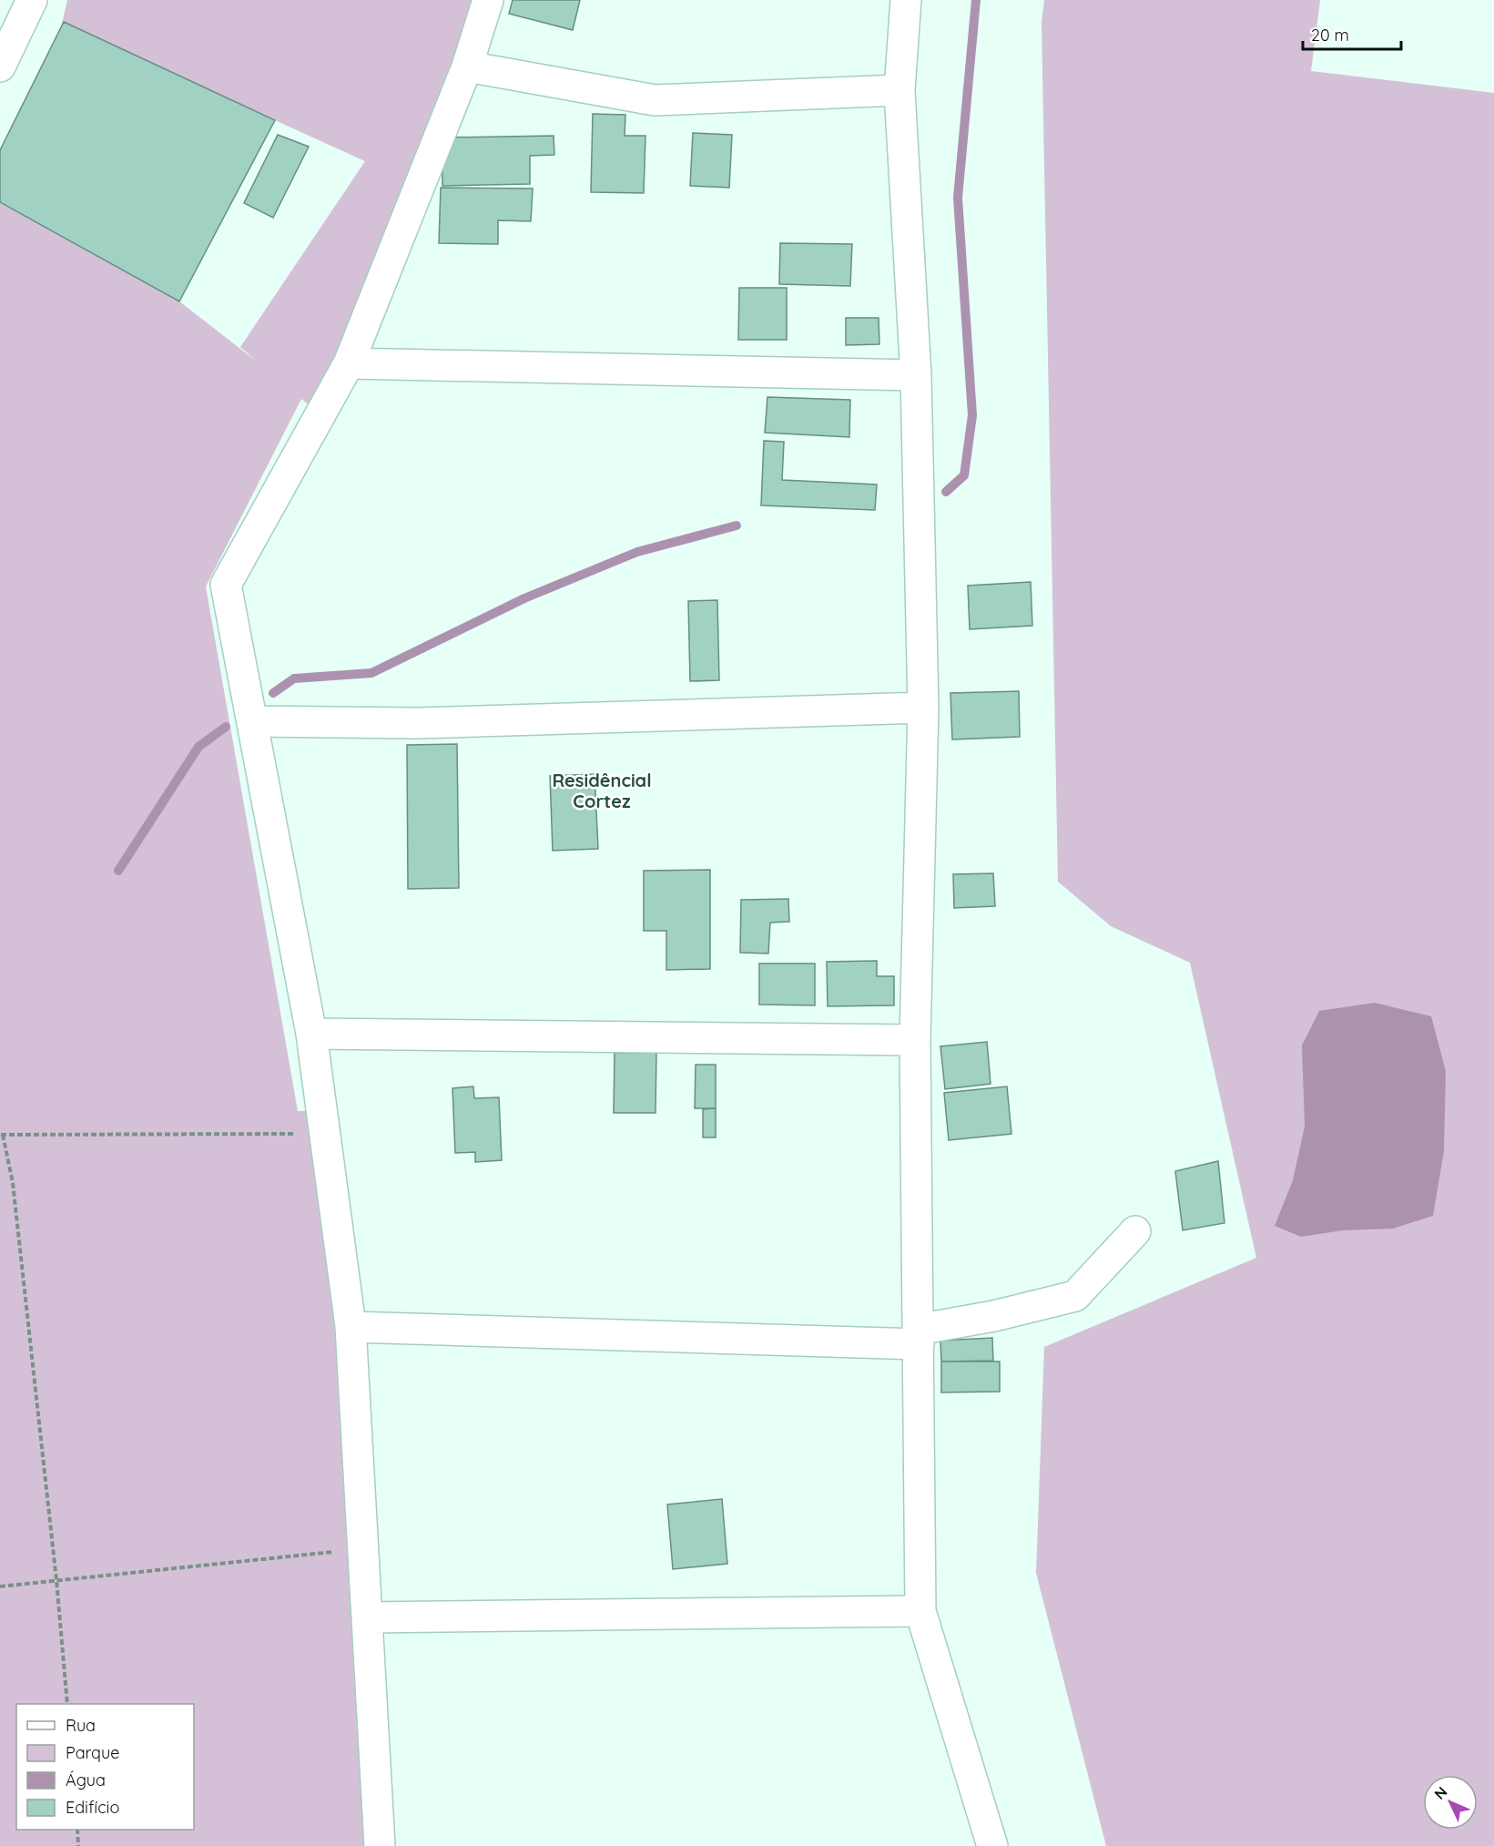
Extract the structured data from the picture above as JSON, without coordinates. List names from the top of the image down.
{
  "districts": ["Residêncial Cortez"],
  "legend": [
    "Rua",
    "Parque",
    "Água",
    "Edifício"
  ],
  "scale_bar": "20 m",
  "north": "top left"
}
